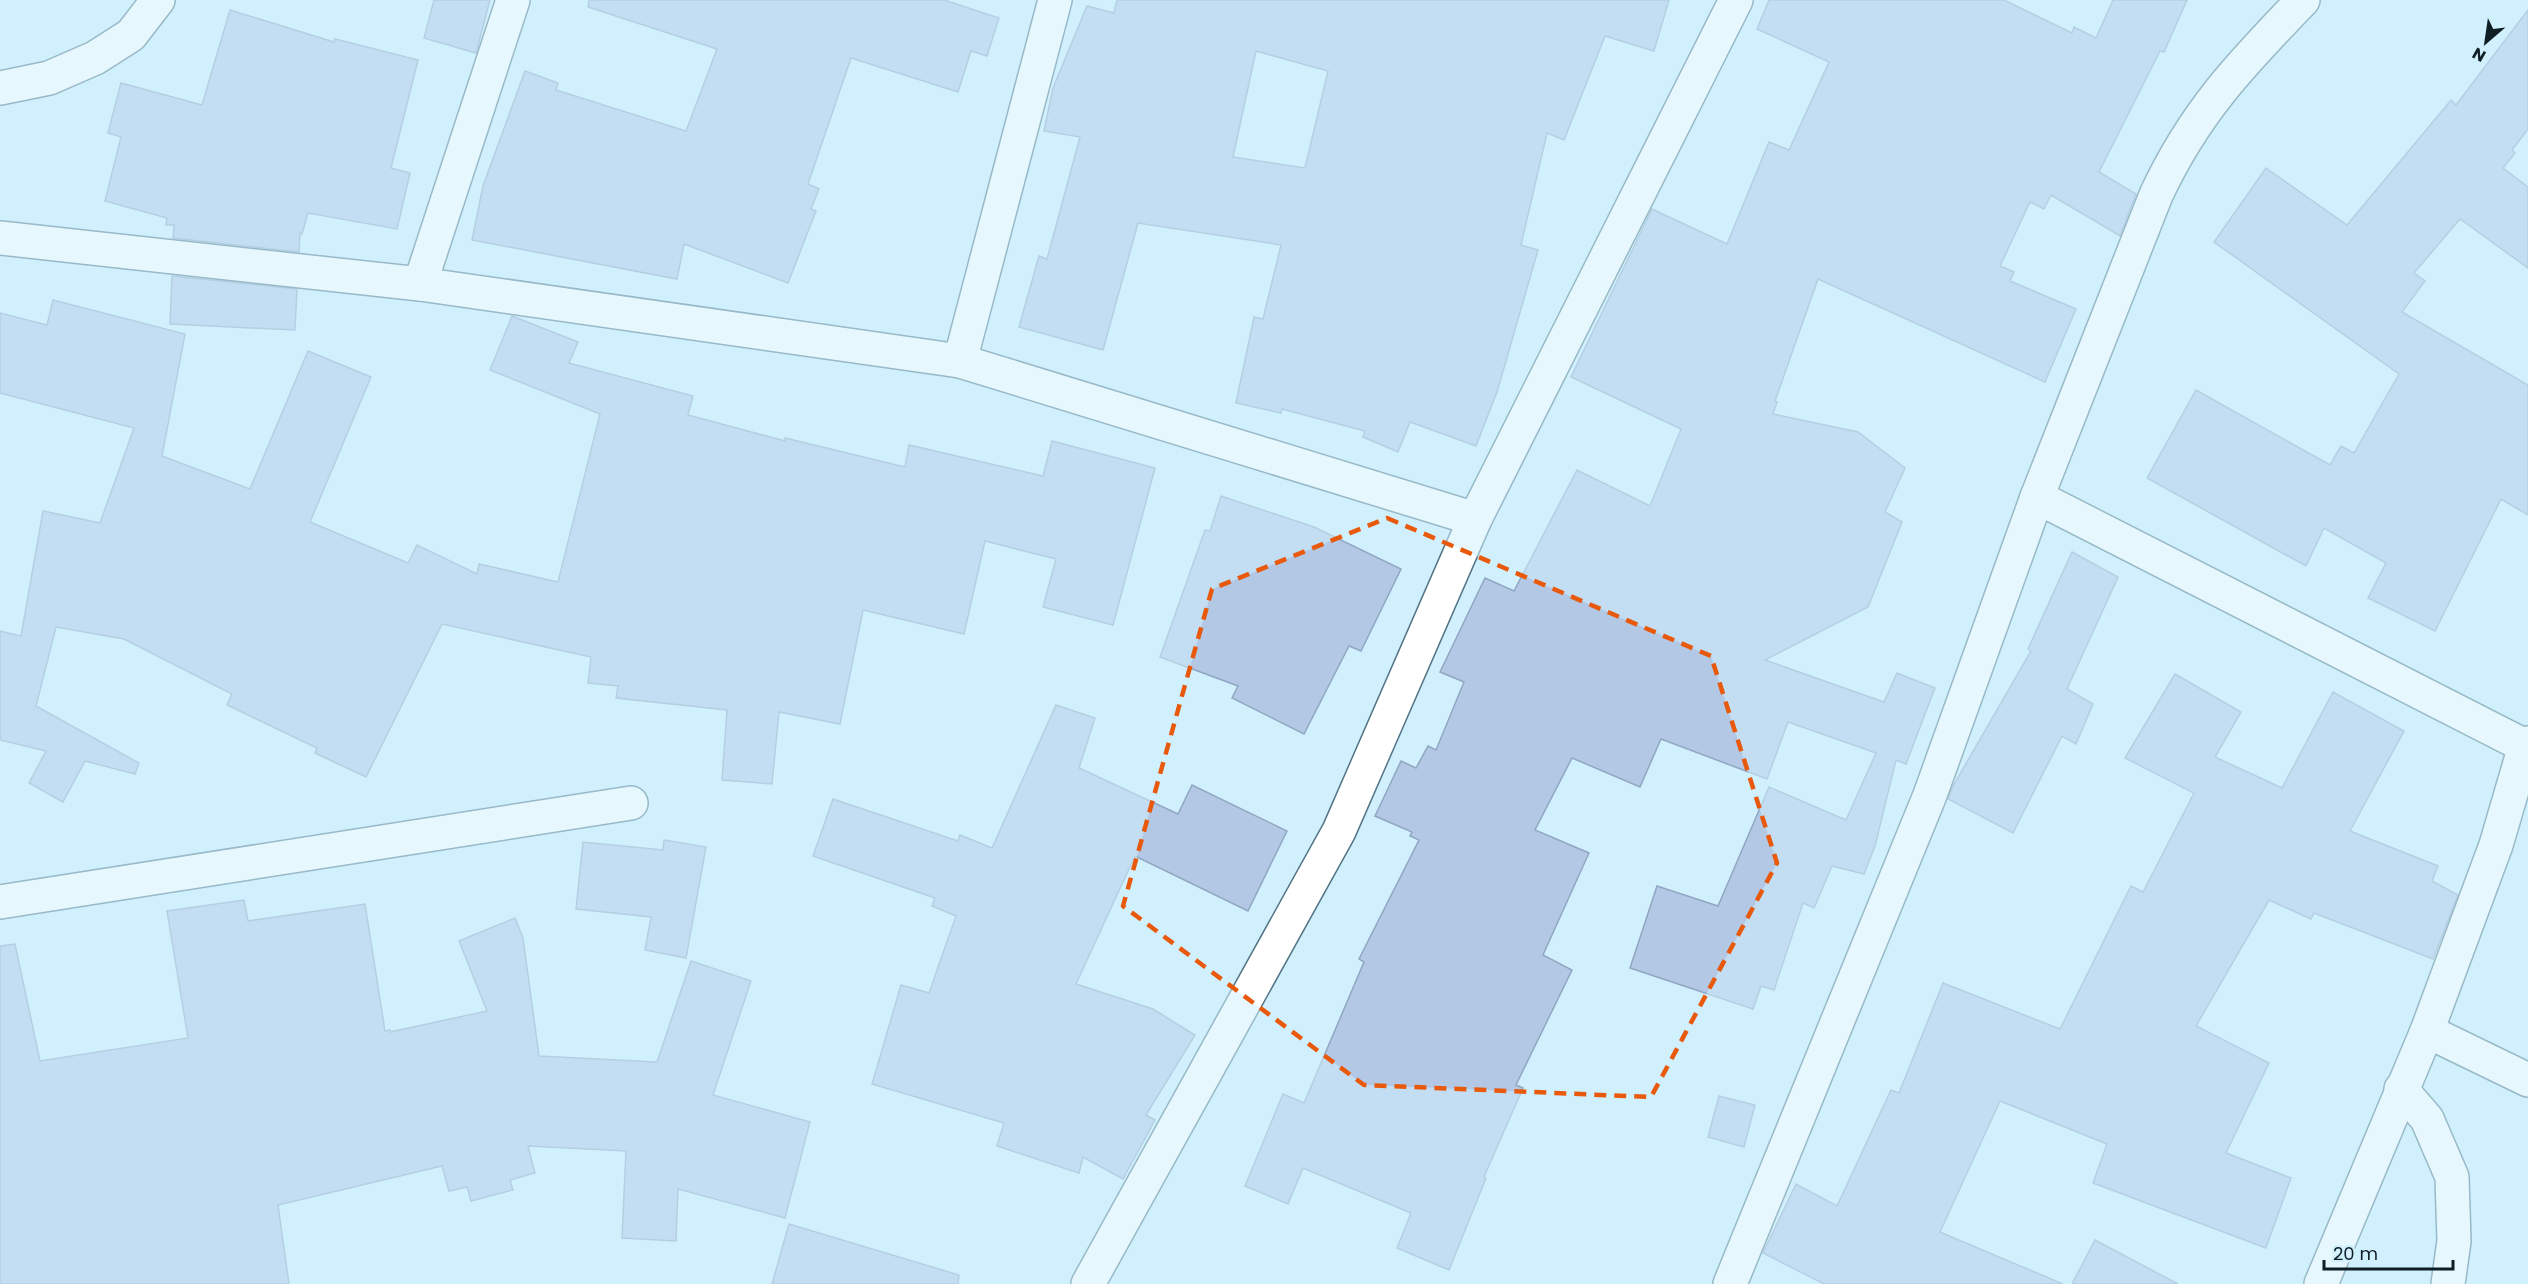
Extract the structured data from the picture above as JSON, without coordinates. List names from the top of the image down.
{
  "scale_bar": "20 m",
  "north": "bottom left"
}
